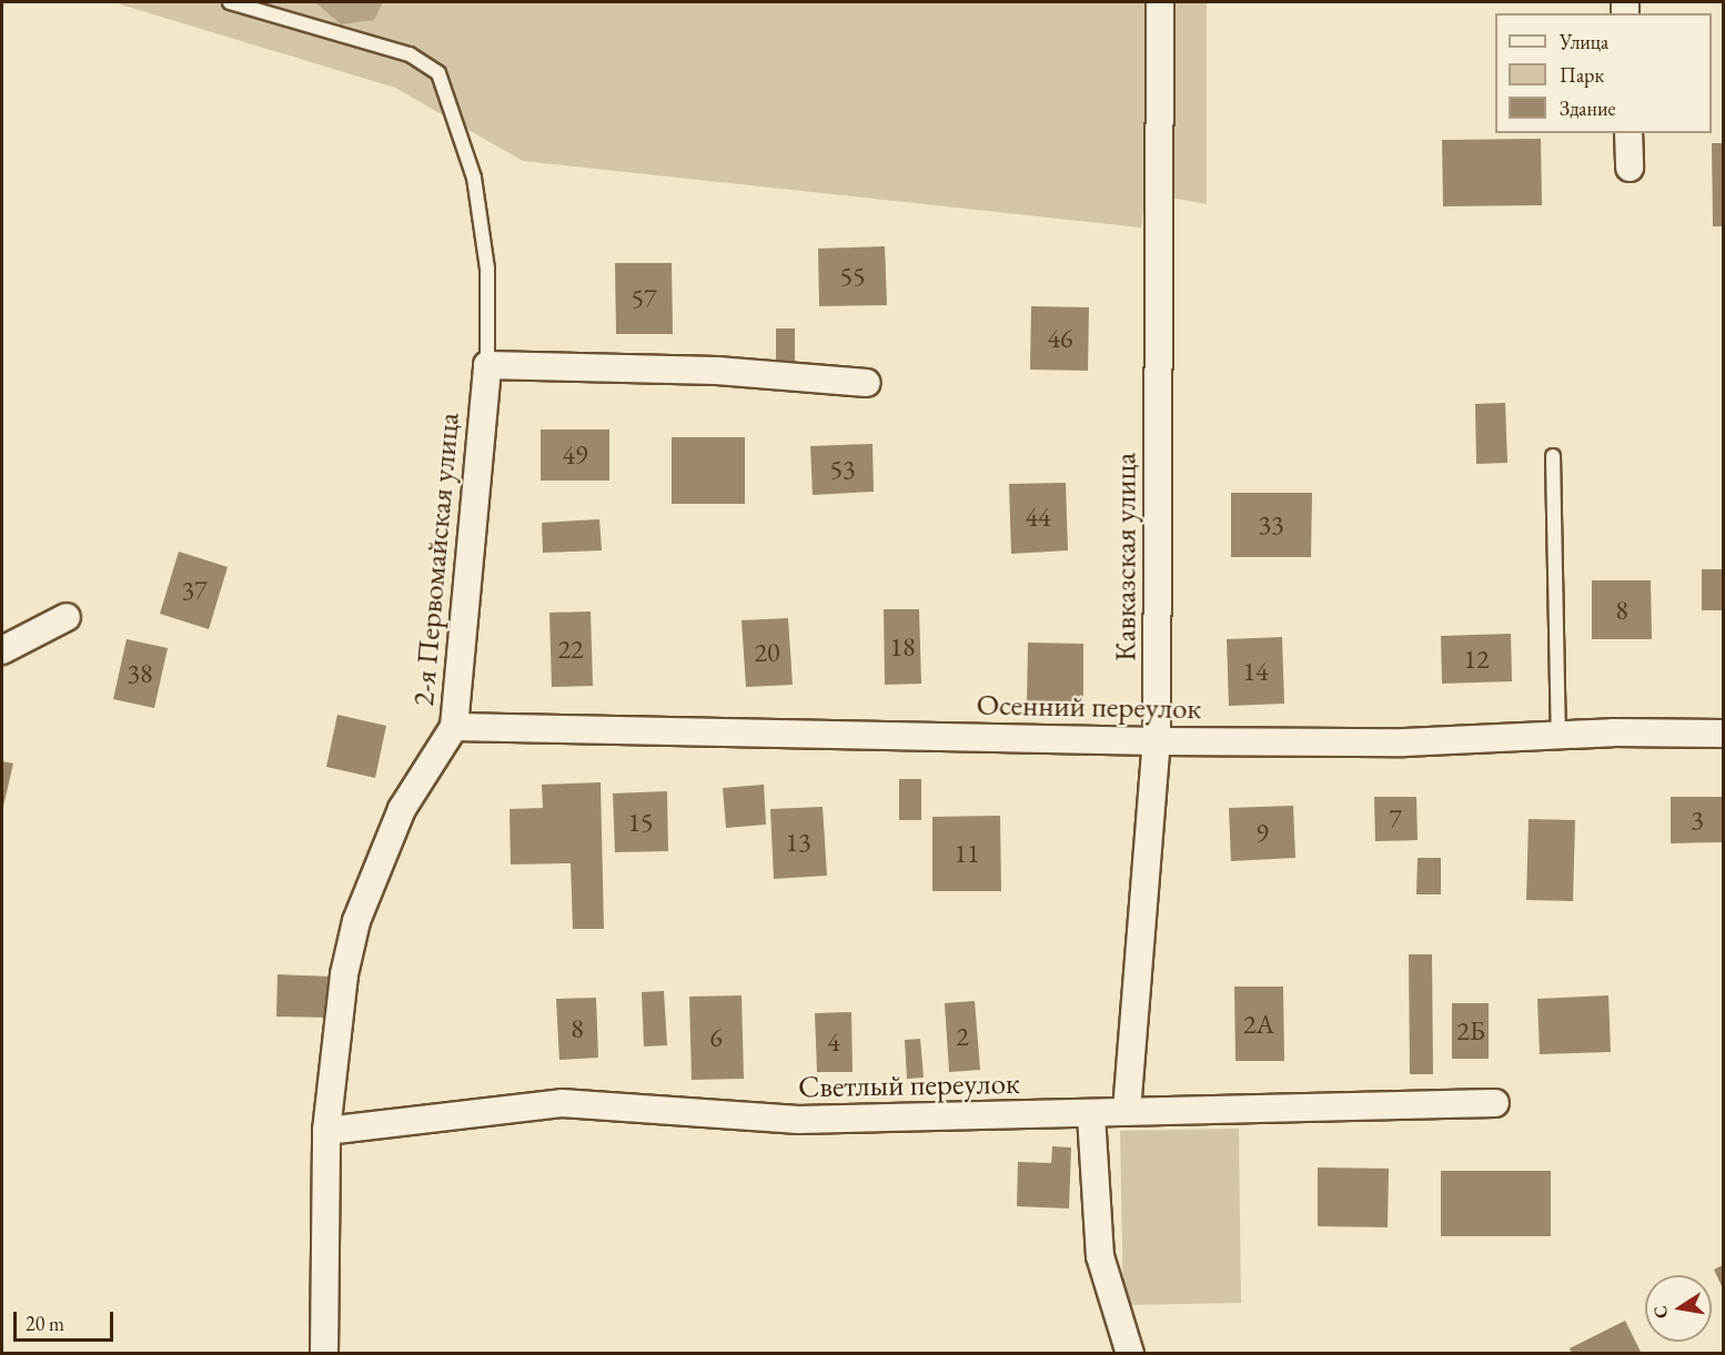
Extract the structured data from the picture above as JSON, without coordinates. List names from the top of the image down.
{
  "streets": {
    "street": [
      "Кавказcкая улица",
      "2-я Первомайская улица",
      "Осенний переулок",
      "Светлый переулок"
    ]
  },
  "crossings": [
    ["Кавказcкая улица", "Осенний переулок"],
    ["Кавказcкая улица", "Светлый переулок"],
    ["2-я Первомайская улица", "Осенний переулок"],
    ["2-я Первомайская улица", "Светлый переулок"]
  ],
  "house_numbers": [
    "55",
    "57",
    "46",
    "49",
    "53",
    "44",
    "33",
    "37",
    "8",
    "18",
    "22",
    "20",
    "12",
    "14",
    "38",
    "7",
    "3",
    "15",
    "9",
    "13",
    "11",
    "2А",
    "8",
    "2Б",
    "2",
    "6",
    "4"
  ],
  "legend": ["Улица", "Парк", "Здание"],
  "scale_bar": "20 m",
  "north": "left"
}
